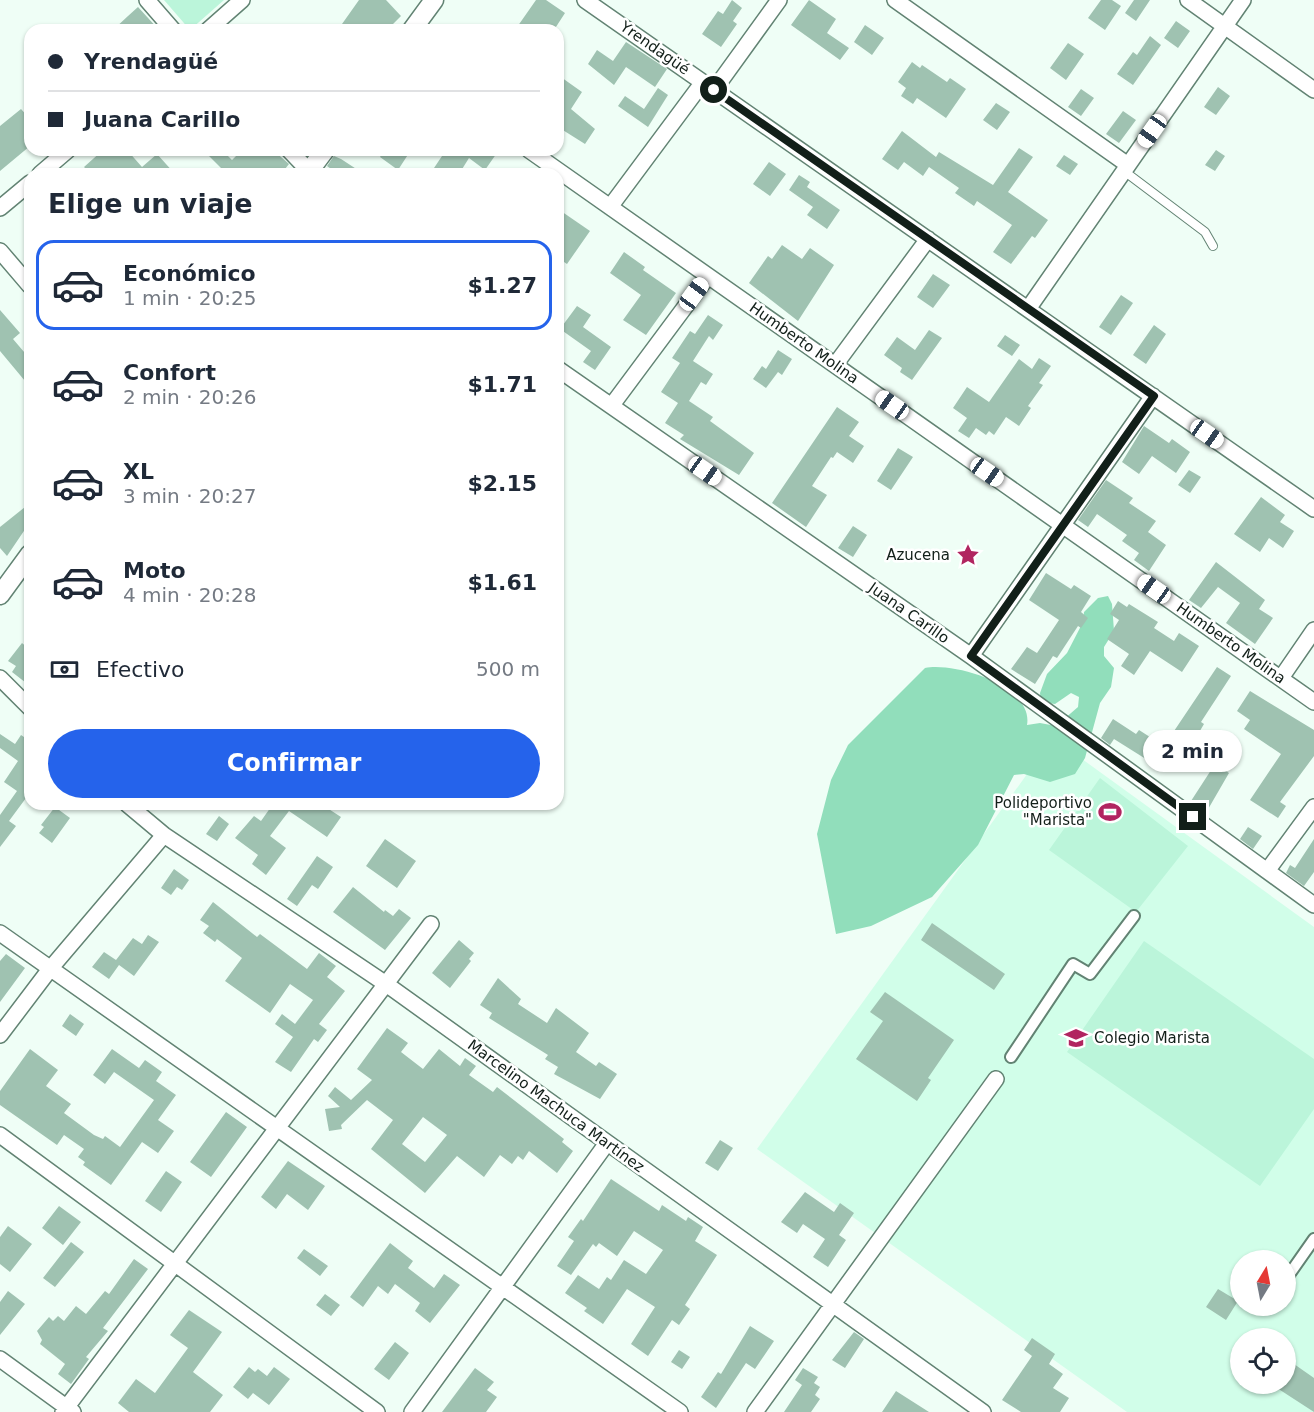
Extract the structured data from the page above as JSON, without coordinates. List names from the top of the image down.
{
  "streets": {
    "street": [
      "Yrendagüé",
      "Humberto Molina",
      "Juana Carillo",
      "Marcelino Machuca Martínez"
    ]
  },
  "places": {
    "place": ["Azucena"],
    "sports": ["Polideportivo \"Marista\""],
    "school or university": ["Colegio Marista"]
  },
  "north": "top",
  "page": {
    "banner": ["Yrendagüé", "Juana Carillo"],
    "heading": "Elige un viaje",
    "list": [
      {
        "name": "Económico",
        "note": "1 min · 20:25",
        "value": "$1.27"
      },
      {
        "name": "Confort",
        "note": "2 min · 20:26",
        "value": "$1.71"
      },
      {
        "name": "XL",
        "note": "3 min · 20:27",
        "value": "$2.15"
      },
      {
        "name": "Moto",
        "note": "4 min · 20:28",
        "value": "$1.61"
      }
    ],
    "pay": ["Efectivo", "500 m"],
    "buttons": "Confirmar",
    "bubble": "2 min"
  }
}
